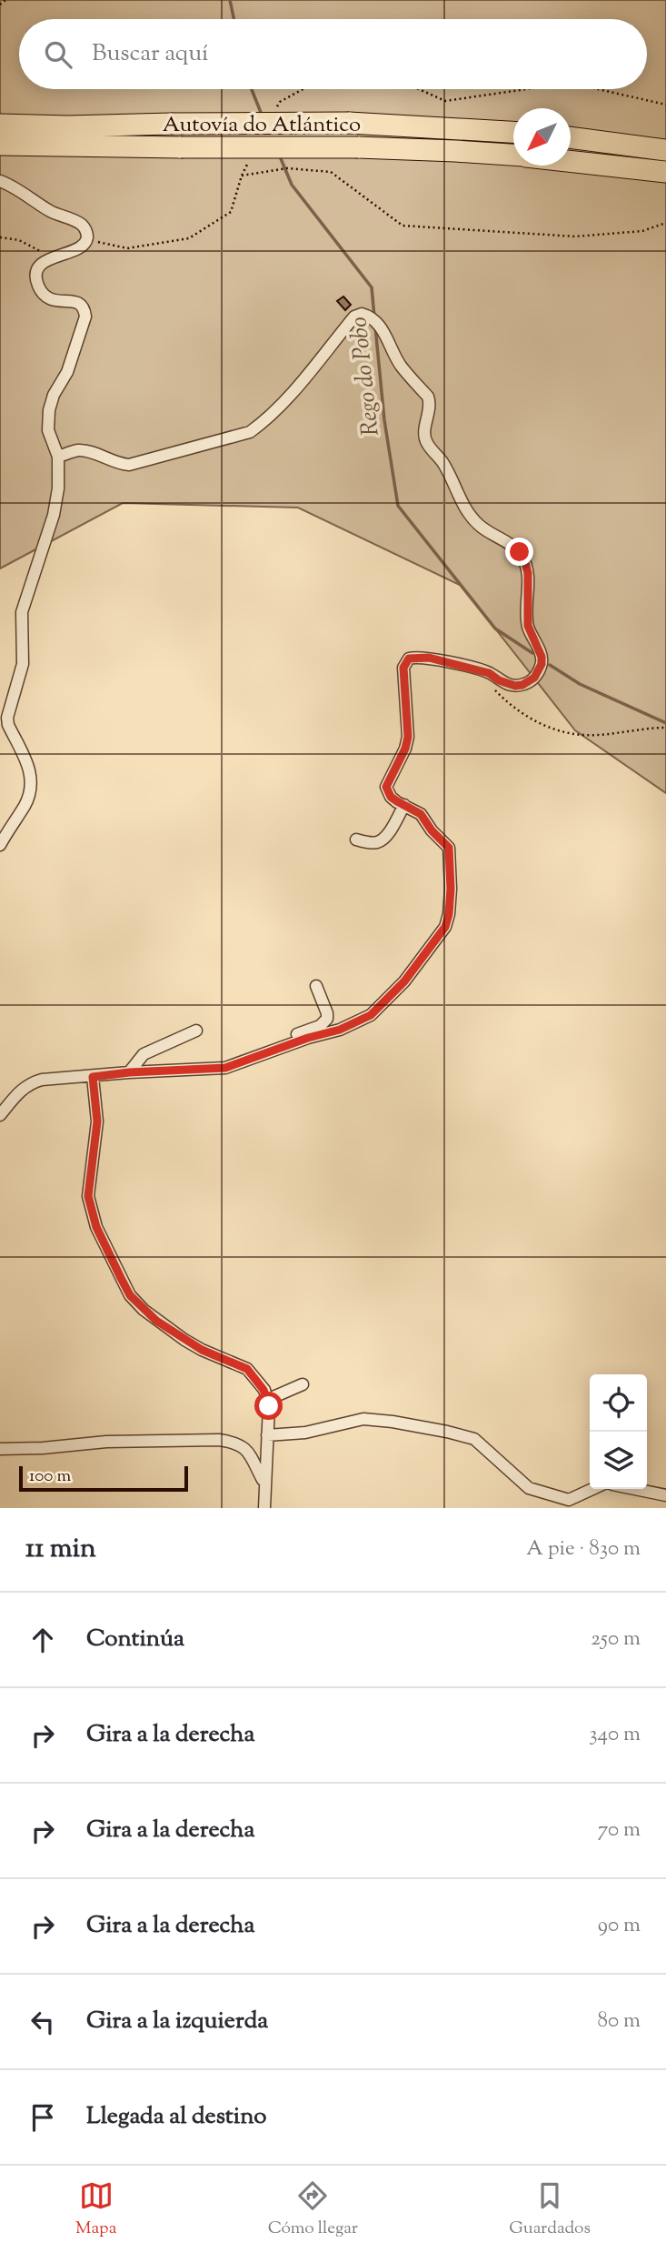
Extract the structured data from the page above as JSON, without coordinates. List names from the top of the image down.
{
  "streets": {
    "highway": ["Autovía do Atlántico"]
  },
  "water": ["Rego do Pobo"],
  "scale_bar": "100 m",
  "north": "bottom left",
  "page": {
    "search": "Buscar aquí",
    "scale": "100 m",
    "heading": ["11 min", "A pie · 830 m"],
    "list": [
      ["Continúa", "250 m"],
      ["Gira a la derecha", "340 m"],
      ["Gira a la derecha", "70 m"],
      ["Gira a la derecha", "90 m"],
      ["Gira a la izquierda", "80 m"],
      "Llegada al destino"
    ],
    "nav": ["Mapa", "Cómo llegar", "Guardados"]
  }
}
